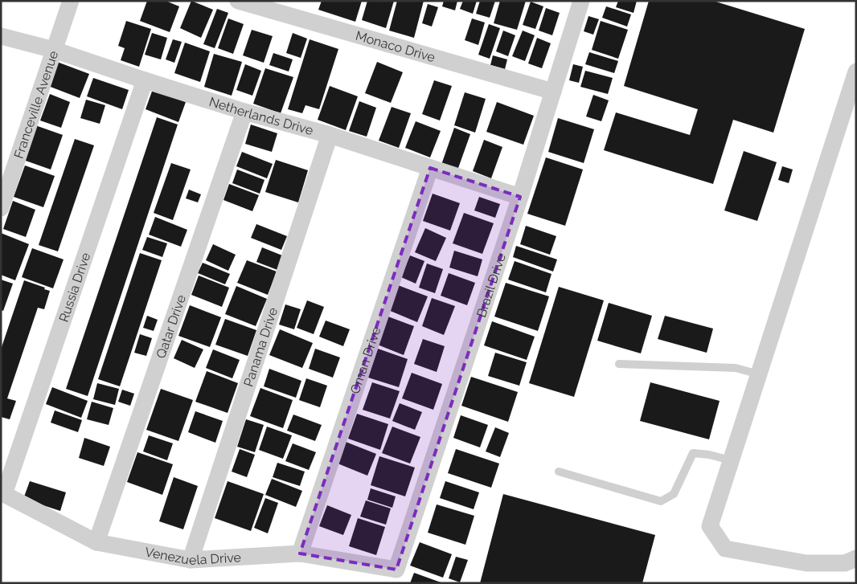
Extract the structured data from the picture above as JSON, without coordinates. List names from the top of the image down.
{
  "streets": {
    "street": [
      "Monaco Drive",
      "Franceville Avenue",
      "Netherlands Drive",
      "Brazil Drive",
      "Russia Drive",
      "Qatar Drive",
      "Panama Drive",
      "Oman Drive",
      "Venezuela Drive"
    ]
  },
  "crossings": [
    ["Monaco Drive", "Brazil Drive"],
    ["Franceville Avenue", "Netherlands Drive"],
    ["Netherlands Drive", "Brazil Drive"],
    ["Netherlands Drive", "Russia Drive"],
    ["Netherlands Drive", "Qatar Drive"],
    ["Netherlands Drive", "Panama Drive"],
    ["Netherlands Drive", "Oman Drive"],
    ["Brazil Drive", "Venezuela Drive"],
    ["Russia Drive", "Venezuela Drive"],
    ["Qatar Drive", "Venezuela Drive"],
    ["Panama Drive", "Venezuela Drive"],
    ["Oman Drive", "Venezuela Drive"]
  ]
}
